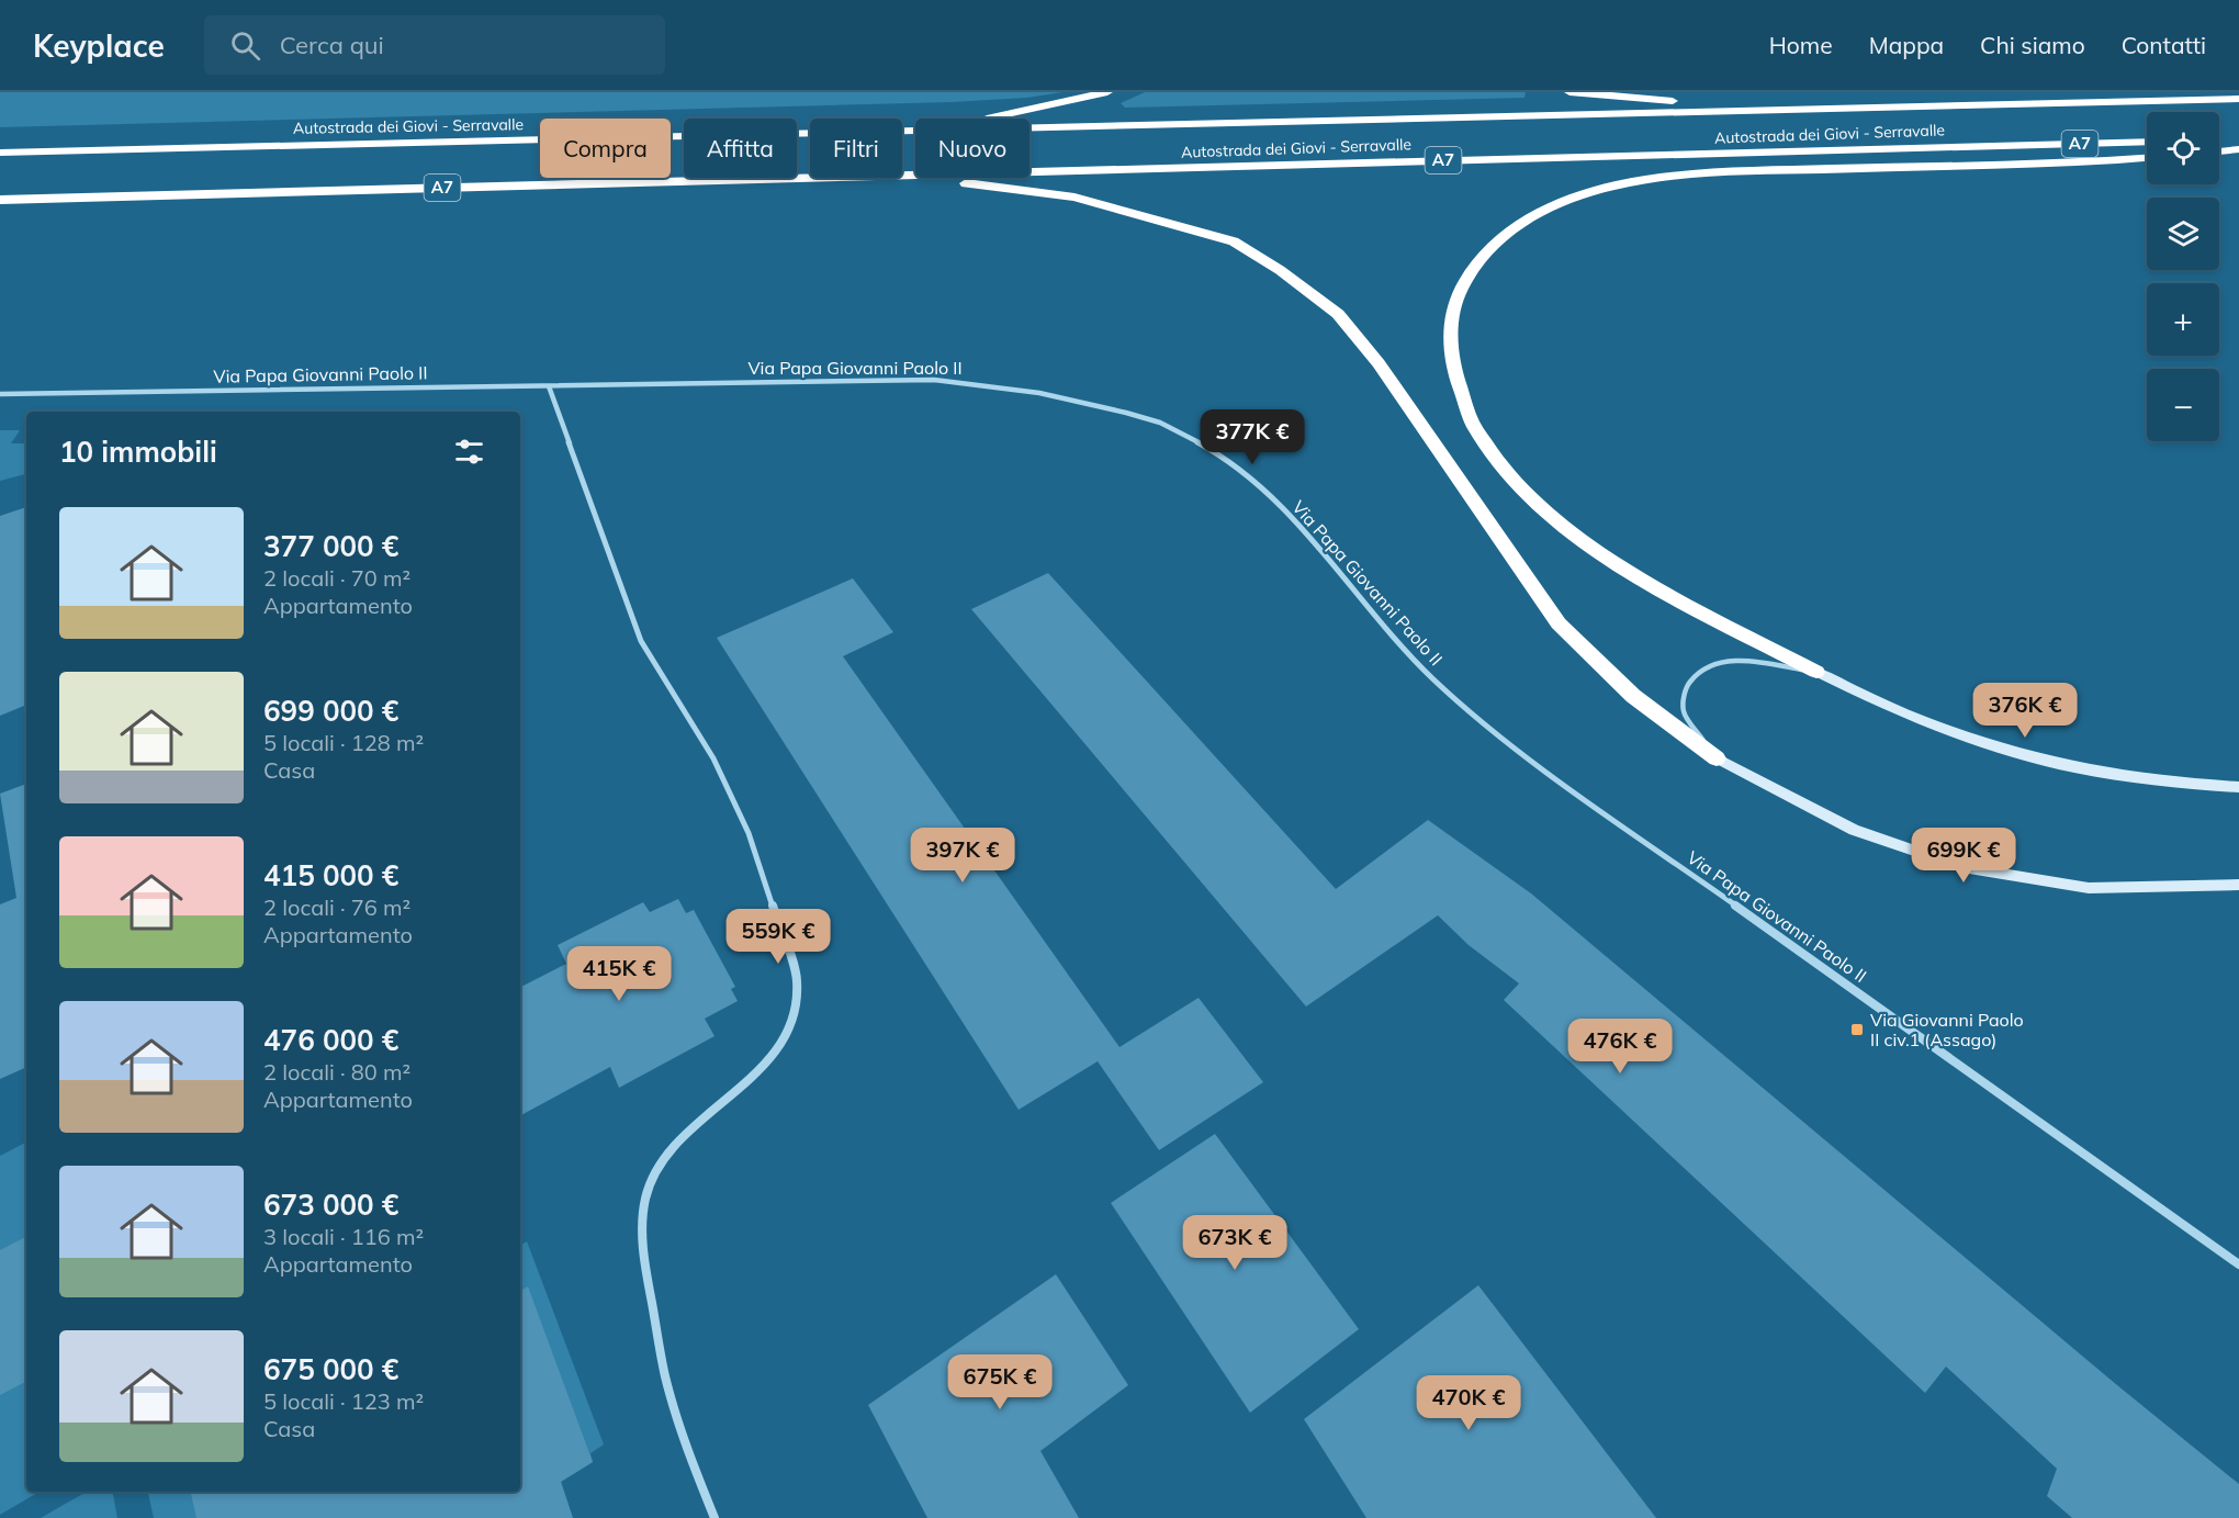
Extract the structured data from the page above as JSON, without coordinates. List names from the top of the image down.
{
  "streets": {
    "highway": ["Autostrada dei Giovi - Serravalle", "A7"],
    "street": ["Via Papa Giovanni Paolo II"]
  },
  "places": {
    "transit": ["Via Giovanni Paolo II civ.1 (Assago)"]
  },
  "page": {
    "header": "Keyplace",
    "search": "Cerca qui",
    "nav": [
      "Home",
      "Mappa",
      "Chi siamo",
      "Contatti"
    ],
    "map_buttons": ["+", "−"],
    "chip": [
      "Compra",
      "Affitta",
      "Filtri",
      "Nuovo"
    ],
    "price": [
      "377K €",
      "376K €",
      "397K €",
      "699K €",
      "559K €",
      "415K €",
      "476K €",
      "673K €",
      "675K €",
      "470K €"
    ],
    "heading": "10 immobili",
    "list": [
      {
        "name": "377 000 €",
        "note": "2 locali · 70 m² · Appartamento"
      },
      {
        "name": "699 000 €",
        "note": "5 locali · 128 m² · Casa"
      },
      {
        "name": "415 000 €",
        "note": "2 locali · 76 m² · Appartamento"
      },
      {
        "name": "476 000 €",
        "note": "2 locali · 80 m² · Appartamento"
      },
      {
        "name": "673 000 €",
        "note": "3 locali · 116 m² · Appartamento"
      },
      {
        "name": "675 000 €",
        "note": "5 locali · 123 m² · Casa"
      }
    ]
  }
}
